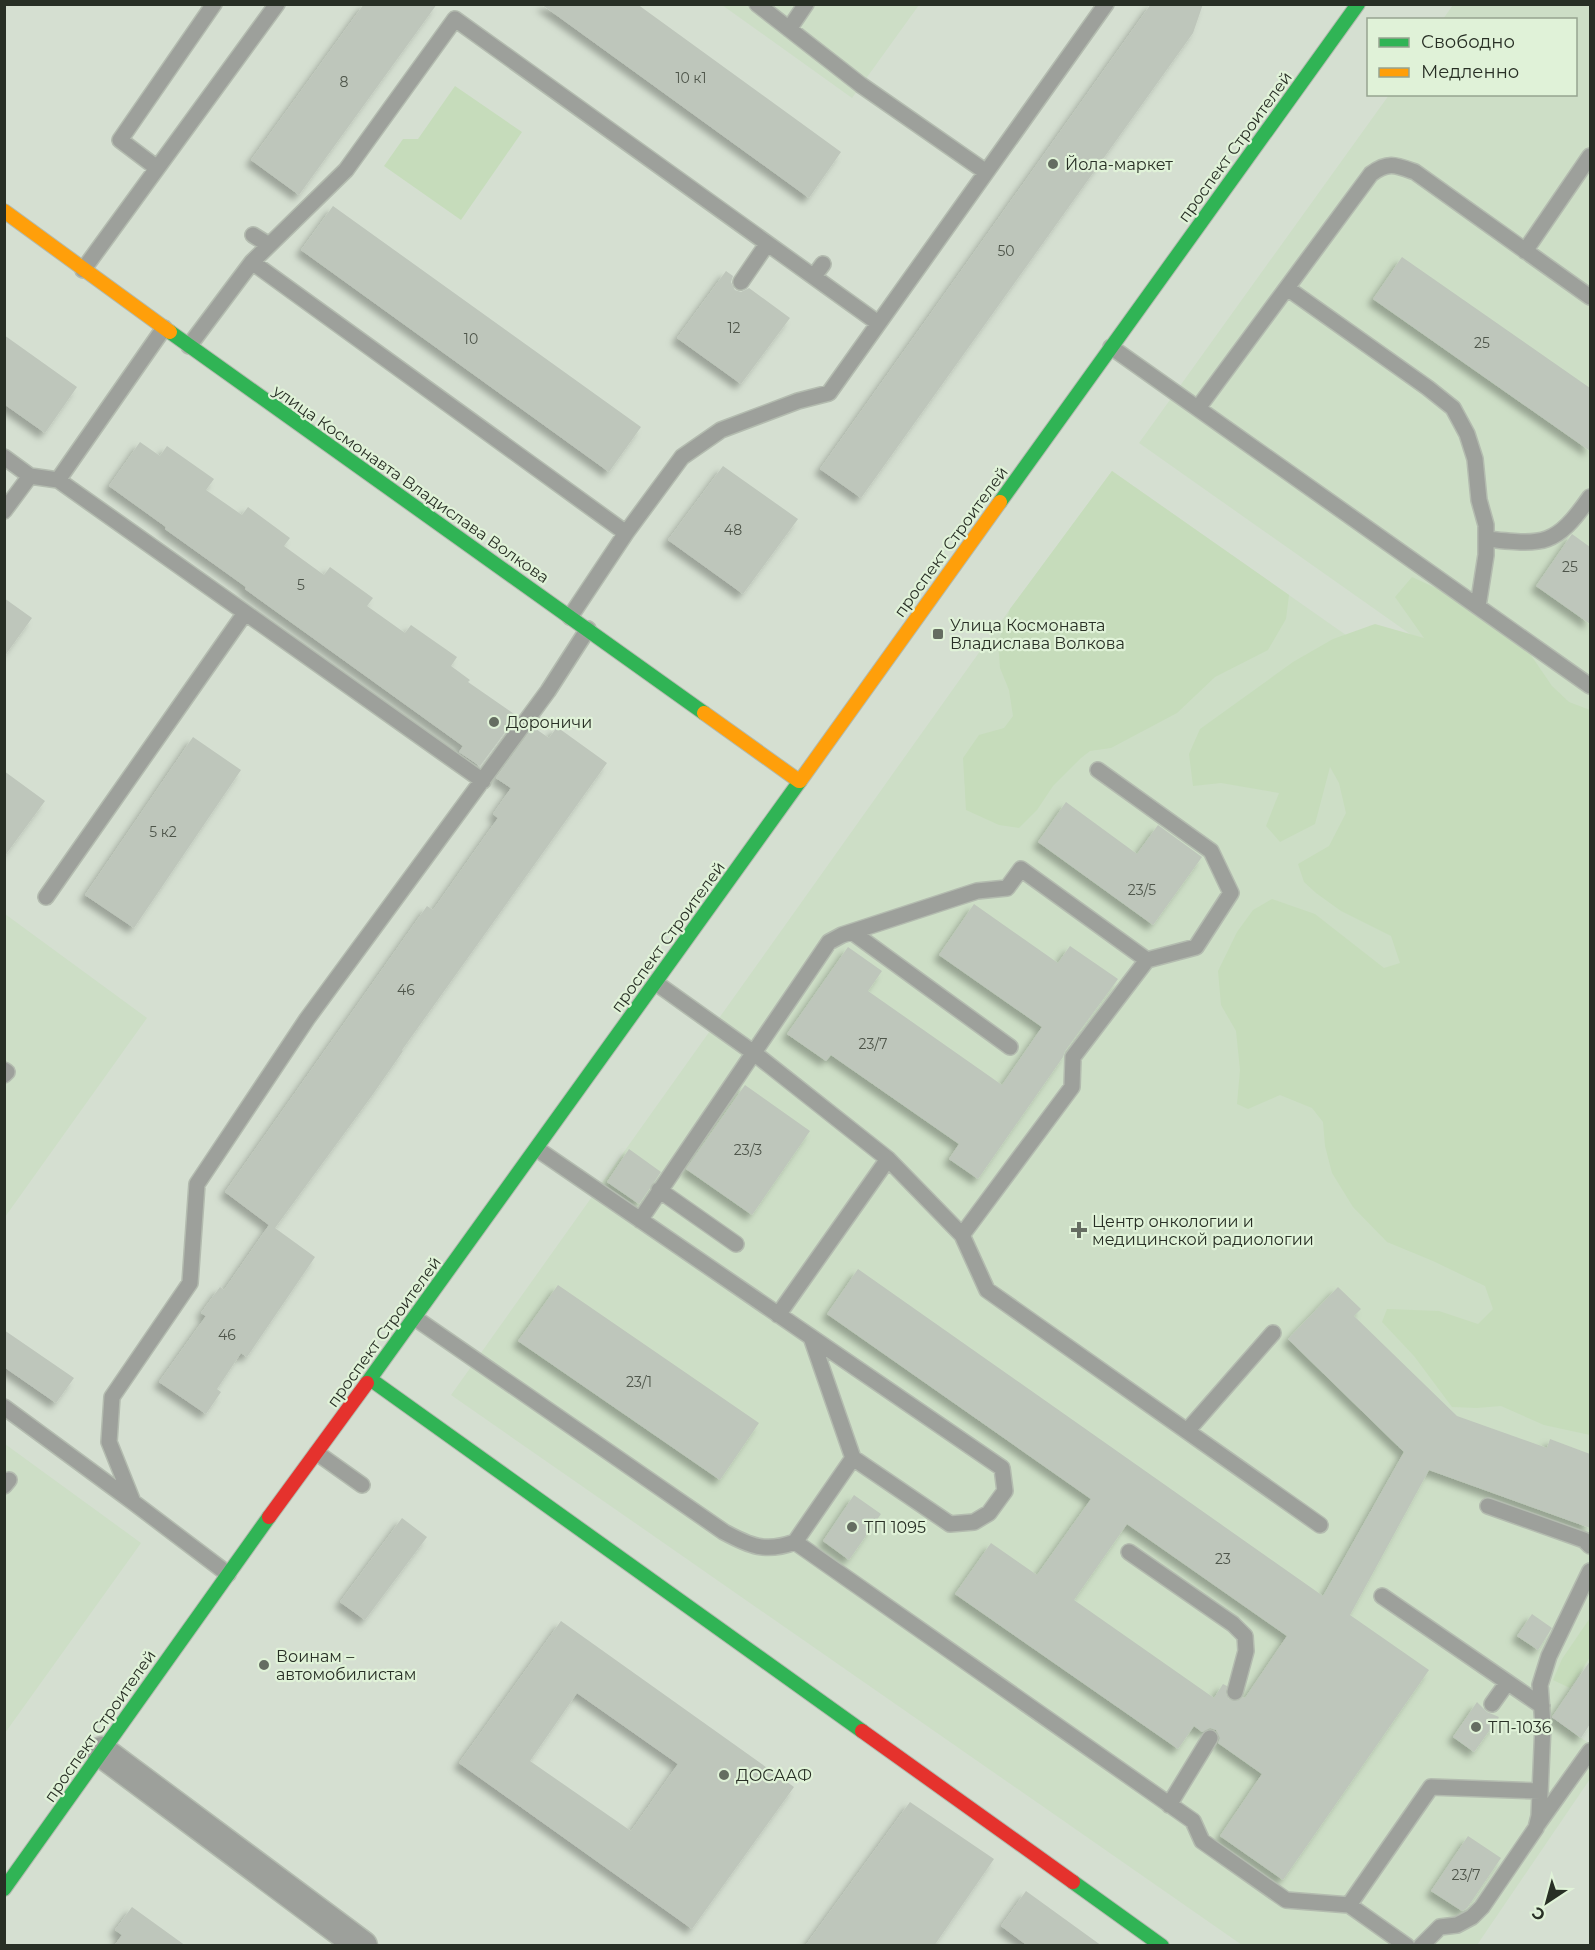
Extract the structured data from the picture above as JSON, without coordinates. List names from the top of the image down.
{
  "streets": {
    "main road": ["проспект Строителей", "улица Космонавта Владислава Волкова"]
  },
  "crossings": [
    ["проспект Строителей", "улица Космонавта Владислава Волкова"]
  ],
  "places": {
    "other": [
      "Йола-маркет",
      "Дороничи",
      "ТП 1095",
      "Воинам – автомобилистам",
      "ТП-1036",
      "ДОСААФ"
    ],
    "transit": ["Улица Космонавта Владислава Волкова"],
    "health": ["Центр онкологии и медицинской радиологии"]
  },
  "house_numbers": [
    "10 к1",
    "8",
    "50",
    "12",
    "10",
    "25",
    "48",
    "25",
    "5",
    "5 к2",
    "23/5",
    "46",
    "23/7",
    "23/3",
    "46",
    "23/1",
    "23",
    "23/7"
  ],
  "legend": ["Свободно", "Медленно"],
  "north": "bottom left"
}
